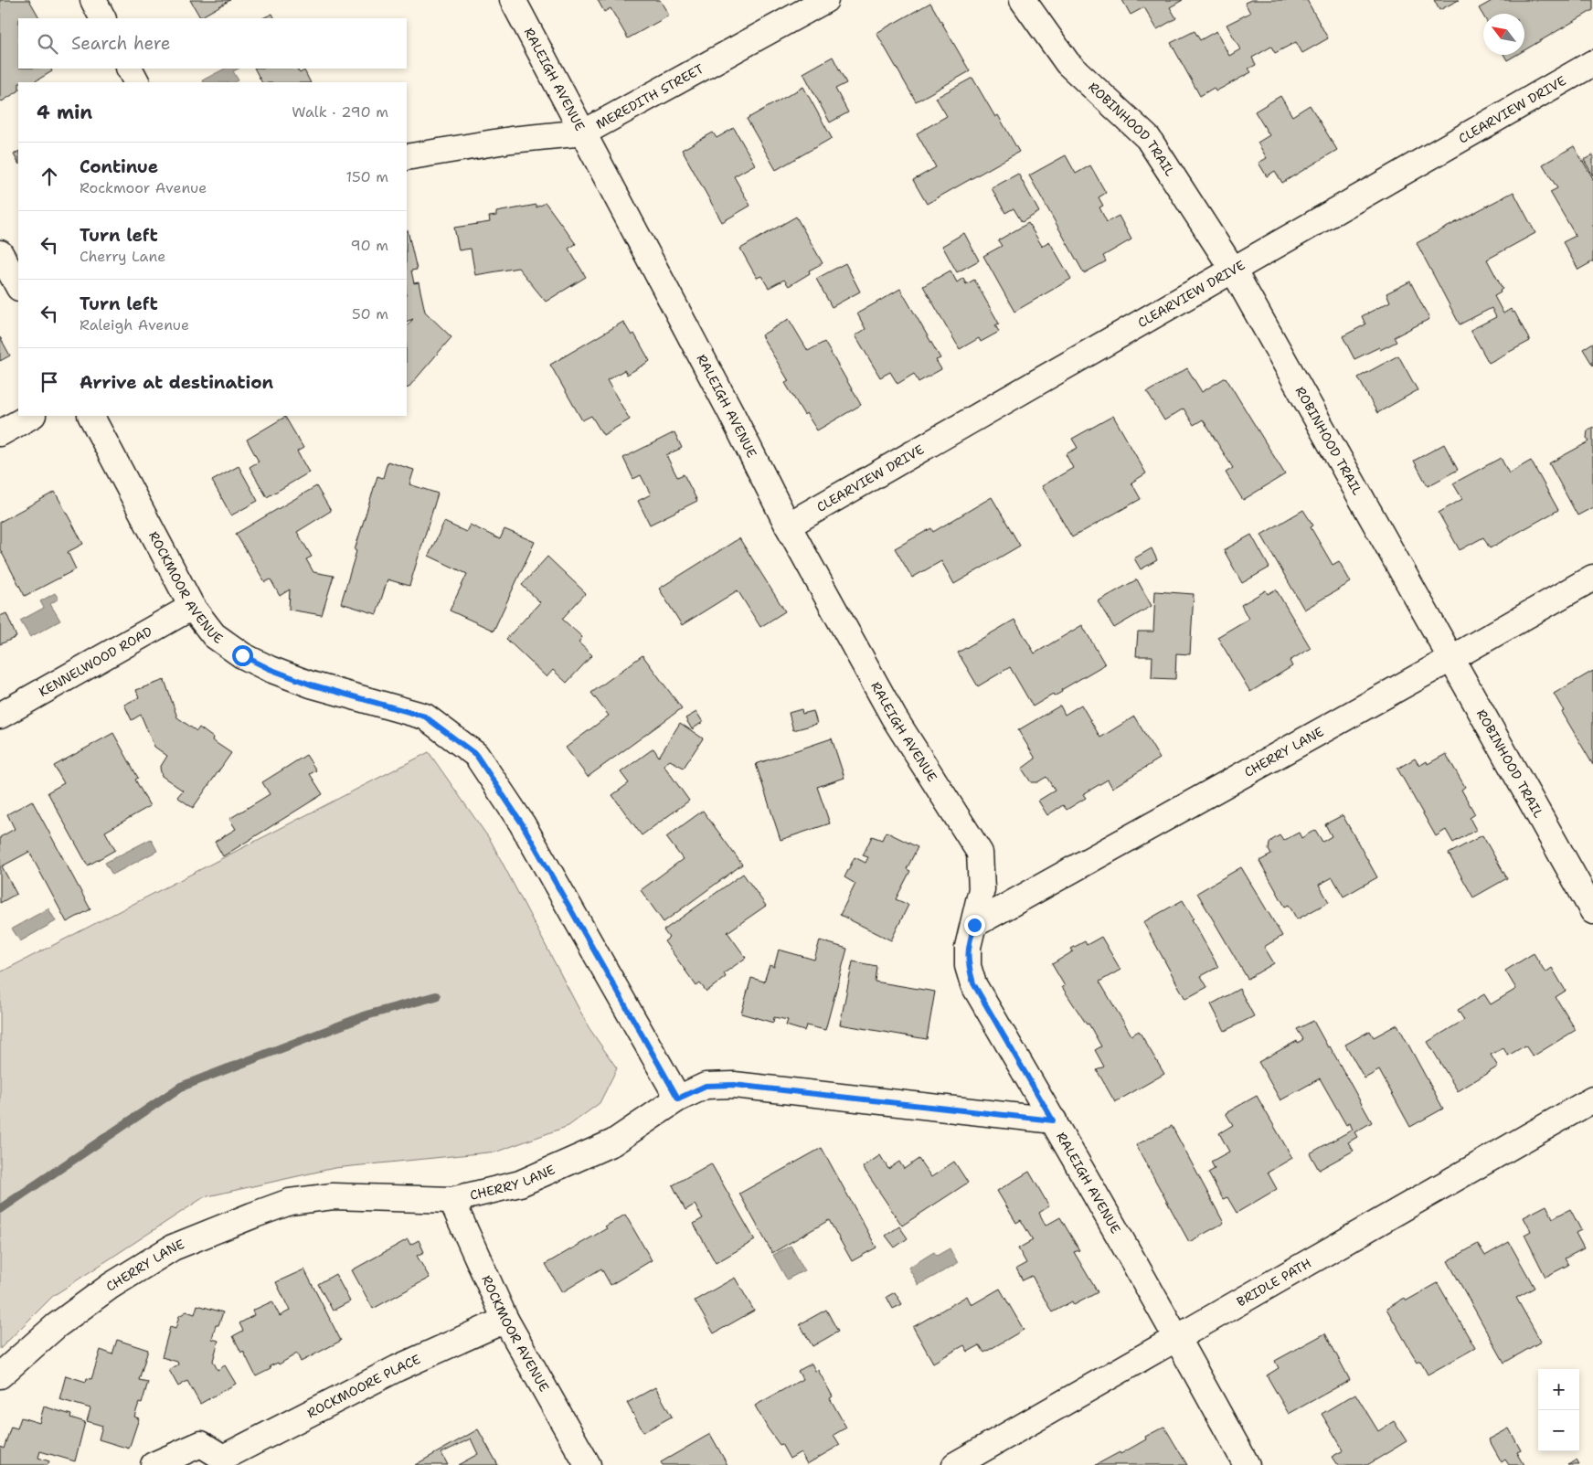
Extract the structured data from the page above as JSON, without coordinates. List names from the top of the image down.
{
  "streets": {
    "street": [
      "RALEIGH AVENUE",
      "MEREDITH STREET",
      "CLEARVIEW DRIVE",
      "ROBINHOOD TRAIL",
      "ROCKMOOR AVENUE",
      "KENNELWOOD ROAD",
      "CHERRY LANE",
      "BRIDLE PATH",
      "ROCKMOORE PLACE"
    ]
  },
  "crossings": [
    ["RALEIGH AVENUE", "MEREDITH STREET"],
    ["RALEIGH AVENUE", "CLEARVIEW DRIVE"],
    ["RALEIGH AVENUE", "CHERRY LANE"],
    ["RALEIGH AVENUE", "BRIDLE PATH"],
    ["CLEARVIEW DRIVE", "ROBINHOOD TRAIL"],
    ["ROBINHOOD TRAIL", "CHERRY LANE"],
    ["ROCKMOOR AVENUE", "KENNELWOOD ROAD"],
    ["ROCKMOOR AVENUE", "CHERRY LANE"],
    ["ROCKMOOR AVENUE", "ROCKMOORE PLACE"]
  ],
  "north": "top left",
  "page": {
    "search": "Search here",
    "heading": ["4 min", "Walk · 290 m"],
    "list": [
      ["Continue", "Rockmoor Avenue", "150 m"],
      ["Turn left", "Cherry Lane", "90 m"],
      ["Turn left", "Raleigh Avenue", "50 m"],
      "Arrive at destination"
    ],
    "map_buttons": ["+", "−"]
  }
}
